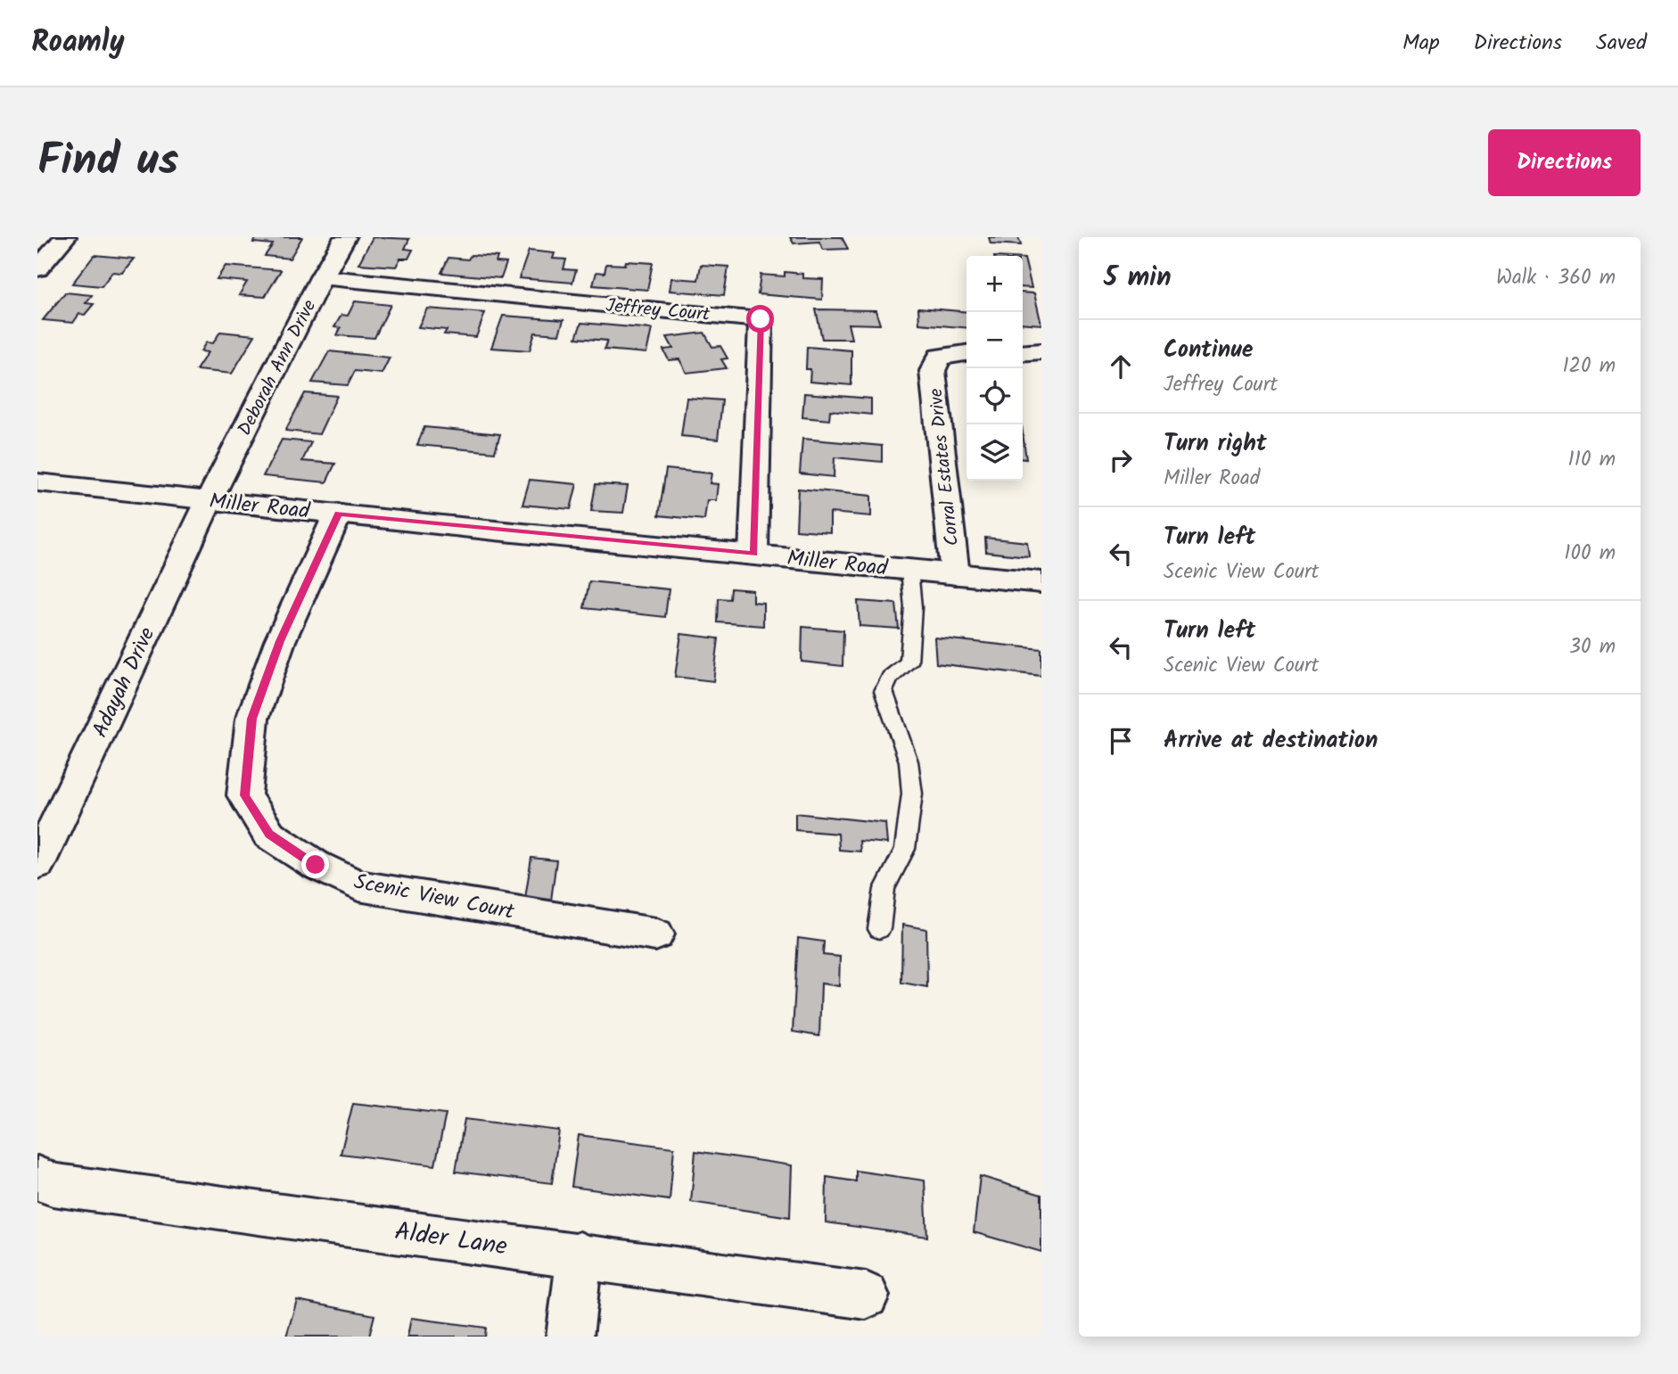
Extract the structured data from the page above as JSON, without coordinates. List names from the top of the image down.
{
  "streets": {
    "street": [
      "Jeffrey Court",
      "Deborah Ann Drive",
      "Corral Estates Drive",
      "Miller Road",
      "Adayah Drive",
      "Scenic View Court",
      "Alder Lane"
    ]
  },
  "crossings": [
    ["Jeffrey Court", "Deborah Ann Drive"],
    ["Jeffrey Court", "Miller Road"],
    ["Deborah Ann Drive", "Miller Road"],
    ["Deborah Ann Drive", "Adayah Drive"],
    ["Corral Estates Drive", "Miller Road"],
    ["Miller Road", "Adayah Drive"],
    ["Miller Road", "Scenic View Court"]
  ],
  "page": {
    "header": "Roamly",
    "nav": ["Map", "Directions", "Saved"],
    "title": "Find us",
    "buttons": "Directions",
    "heading": ["5 min", "Walk · 360 m"],
    "map_buttons": ["+", "−"],
    "list": [
      ["Continue", "Jeffrey Court", "120 m"],
      ["Turn right", "Miller Road", "110 m"],
      ["Turn left", "Scenic View Court", "100 m"],
      ["Turn left", "Scenic View Court", "30 m"],
      "Arrive at destination"
    ]
  }
}
